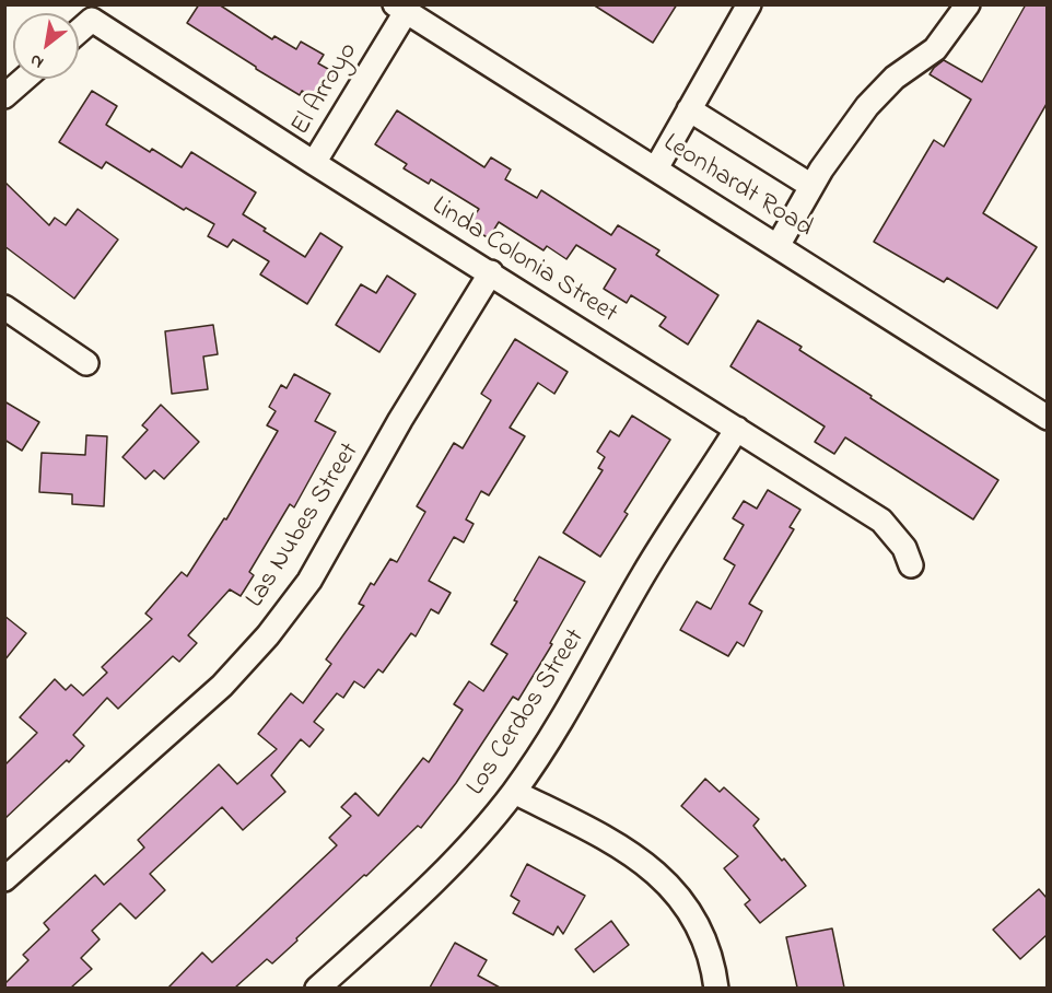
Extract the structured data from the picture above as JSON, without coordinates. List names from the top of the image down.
{
  "streets": {
    "street": [
      "El Arroyo",
      "Leonhardt Road",
      "Linda Colonia Street",
      "Las Nubes Street",
      "Los Cerdos Street"
    ]
  },
  "crossings": [
    ["El Arroyo", "Leonhardt Road"],
    ["El Arroyo", "Linda Colonia Street"],
    ["Linda Colonia Street", "Las Nubes Street"],
    ["Linda Colonia Street", "Los Cerdos Street"]
  ],
  "north": "bottom left"
}
